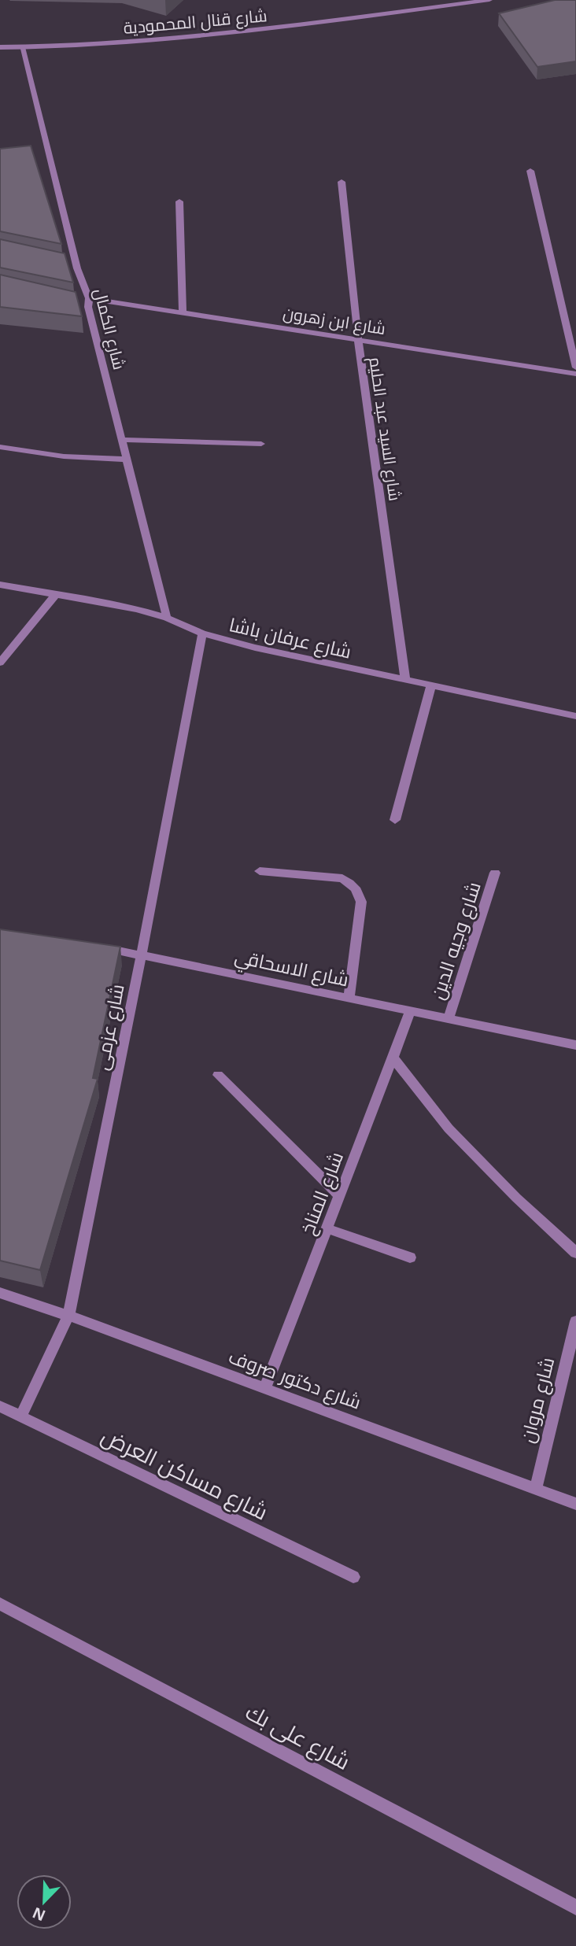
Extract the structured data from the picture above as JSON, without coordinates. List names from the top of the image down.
{
  "streets": {
    "street": [
      "شارع قنال المحمودية",
      "شارع ابن زهرون",
      "شارع الكمال",
      "شارع السيد عبد الحليم",
      "شارع عرفان باشا",
      "شارع وجيه الدين",
      "شارع الاسحاقي",
      "شارع عزمى",
      "شارع المناخ",
      "شارع دكتور صروف",
      "شارع مروان",
      "شارع مساكن العرض",
      "شارع على بك"
    ]
  },
  "crossings": [
    ["شارع قنال المحمودية", "شارع الكمال"],
    ["شارع ابن زهرون", "شارع الكمال"],
    ["شارع ابن زهرون", "شارع السيد عبد الحليم"],
    ["شارع الكمال", "شارع عرفان باشا"],
    ["شارع السيد عبد الحليم", "شارع عرفان باشا"],
    ["شارع عرفان باشا", "شارع عزمى"],
    ["شارع وجيه الدين", "شارع الاسحاقي"],
    ["شارع الاسحاقي", "شارع عزمى"],
    ["شارع الاسحاقي", "شارع المناخ"],
    ["شارع عزمى", "شارع دكتور صروف"],
    ["شارع عزمى", "شارع مساكن العرض"],
    ["شارع المناخ", "شارع دكتور صروف"],
    ["شارع دكتور صروف", "شارع مروان"]
  ],
  "north": "bottom left"
}
